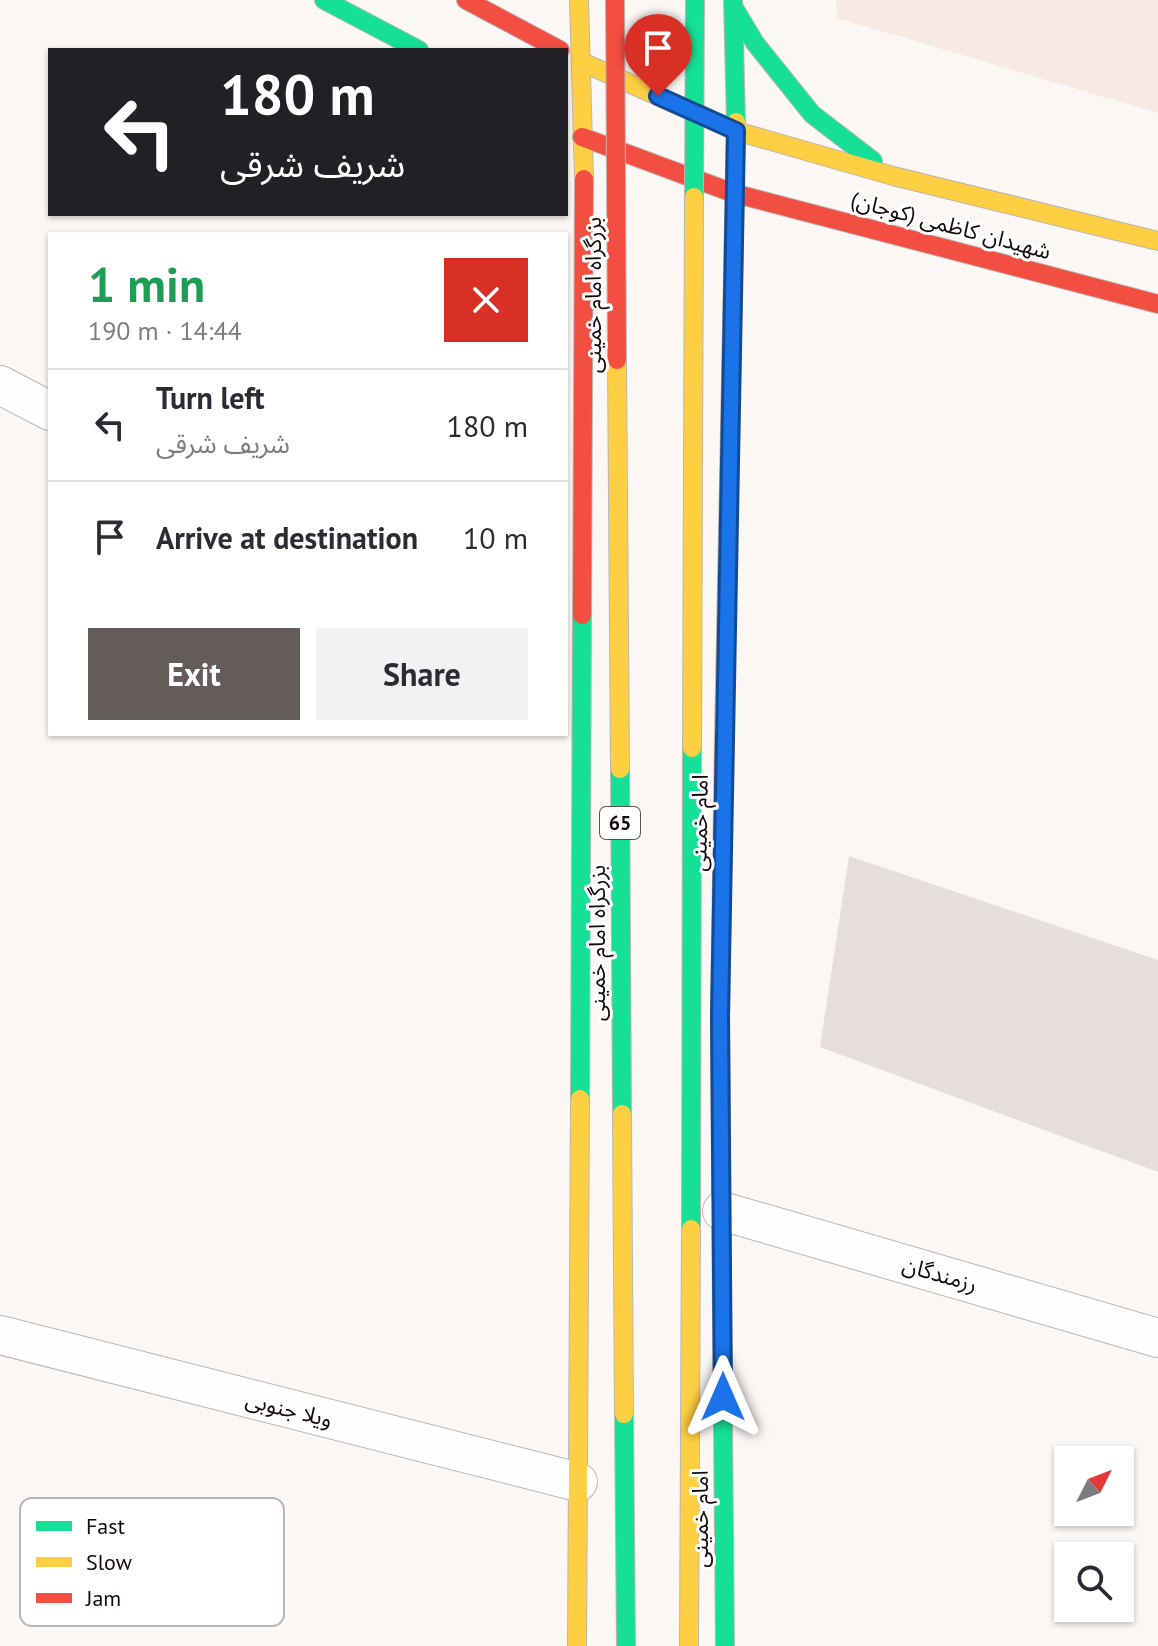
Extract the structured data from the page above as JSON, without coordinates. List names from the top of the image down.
{
  "streets": {
    "main road": [
      "شهیدان کاظمی (کوجان)",
      "بزرگراه امام خمینی",
      "65",
      "امام خمینی"
    ],
    "street": ["رزمندگان", "ویلا جنوبی"]
  },
  "crossings": [
    ["شهیدان کاظمی (کوجان)", "امام خمینی"],
    ["امام خمینی", "رزمندگان"]
  ],
  "legend": ["Fast", "Slow", "Jam"],
  "north": "top right",
  "page": {
    "turn": ["180 m", "شریف شرقی"],
    "heading": ["1 min", "190 m · 14:44"],
    "list": [
      {
        "name": "Turn left",
        "note": "شریف شرقی",
        "value": "180 m"
      },
      {
        "name": "Arrive at destination",
        "value": "10 m"
      }
    ],
    "buttons": ["Exit", "Share"]
  }
}
